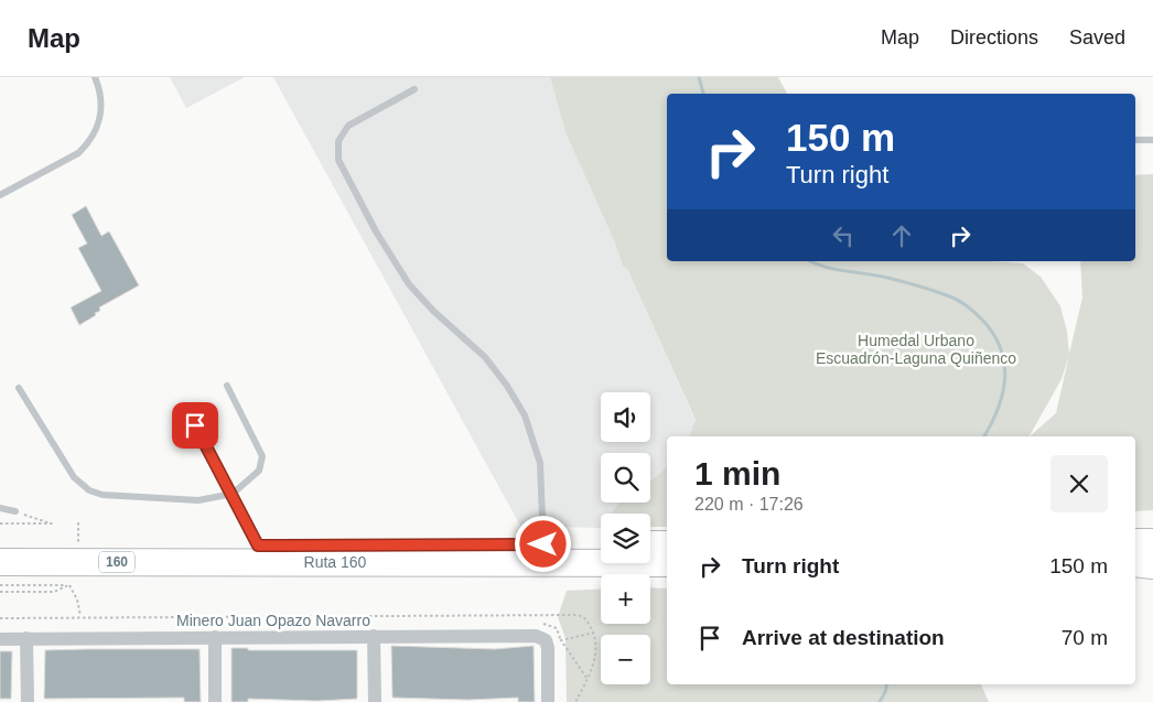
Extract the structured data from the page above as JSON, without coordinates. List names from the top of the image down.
{
  "streets": {
    "highway": ["160", "Ruta 160"],
    "street": ["Minero Juan Opazo Navarro"]
  },
  "parks": ["Humedal Urbano Escuadrón-Laguna Quiñenco"],
  "page": {
    "header": "Map",
    "nav": ["Map", "Directions", "Saved"],
    "turn": ["150 m", "Turn right"],
    "map_buttons": ["+", "−"],
    "heading": ["1 min", "220 m · 17:26"],
    "list": [
      {
        "name": "Turn right",
        "value": "150 m"
      },
      {
        "name": "Arrive at destination",
        "value": "70 m"
      }
    ]
  }
}
